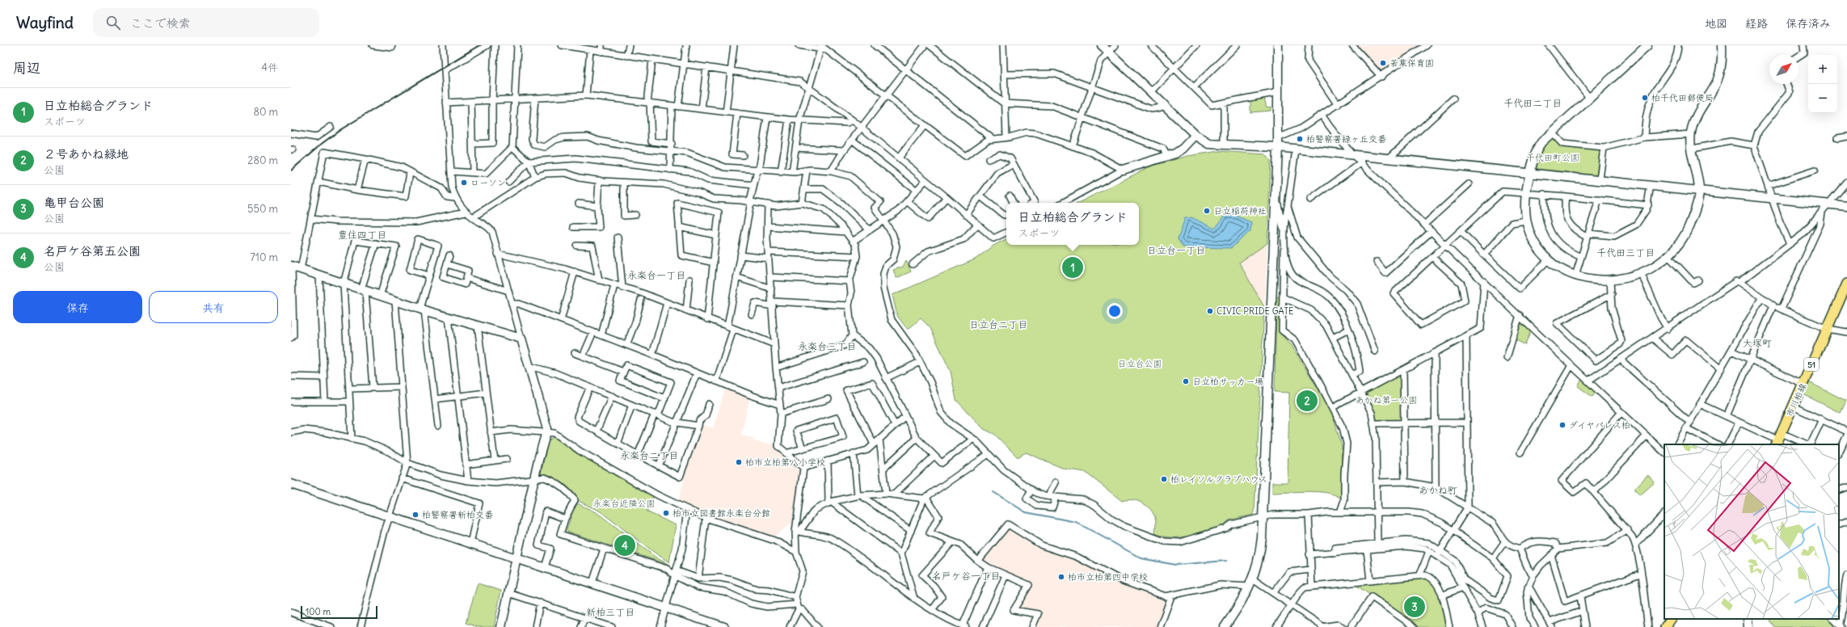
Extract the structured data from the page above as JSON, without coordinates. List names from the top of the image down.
{
  "streets": {
    "main road": ["51", "市川柏線"]
  },
  "districts": [
    "千代田二丁目",
    "豊住四丁目",
    "日立台一丁目",
    "千代田三丁目",
    "永楽台一丁目",
    "日立台二丁目",
    "大塚町",
    "永楽台三丁目",
    "永楽台二丁目",
    "あかね町",
    "名戸ケ谷一丁目",
    "新柏三丁目"
  ],
  "parks": [
    "千代田町公園",
    "日立台公園",
    "あかね第一公園",
    "永楽台近隣公園"
  ],
  "places": [
    "若葉保育園",
    "柏千代田郵便局",
    "柏警察署緑ヶ丘交番",
    "ローソン",
    "日立稲荷神社",
    "CIVIC PRIDE GATE",
    "日立柏サッカー場",
    "ダイヤパレス柏",
    "柏市立柏第八小学校",
    "柏レイソルクラブハウス",
    "柏市立図書館永楽台分館",
    "柏警察署新柏交番",
    "柏市立柏第四中学校"
  ],
  "scale_bar": "100 m",
  "north": "top right",
  "page": {
    "header": "Wayfind",
    "search": "ここで検索",
    "nav": ["地図", "経路", "保存済み"],
    "heading": ["周辺", "4件"],
    "map_buttons": ["+", "−"],
    "list": [
      {
        "mark": "1",
        "name": "日立柏総合グランド",
        "note": "スポーツ",
        "value": "80 m"
      },
      {
        "mark": "2",
        "name": "２号あかね緑地",
        "note": "公園",
        "value": "280 m"
      },
      {
        "mark": "3",
        "name": "亀甲台公園",
        "note": "公園",
        "value": "550 m"
      },
      {
        "mark": "4",
        "name": "名戸ケ谷第五公園",
        "note": "公園",
        "value": "710 m"
      }
    ],
    "popup": ["日立柏総合グランド", "スポーツ"],
    "pins": [
      "1",
      "2",
      "4",
      "3"
    ],
    "buttons": ["保存", "共有"],
    "scale": "100 m"
  }
}
